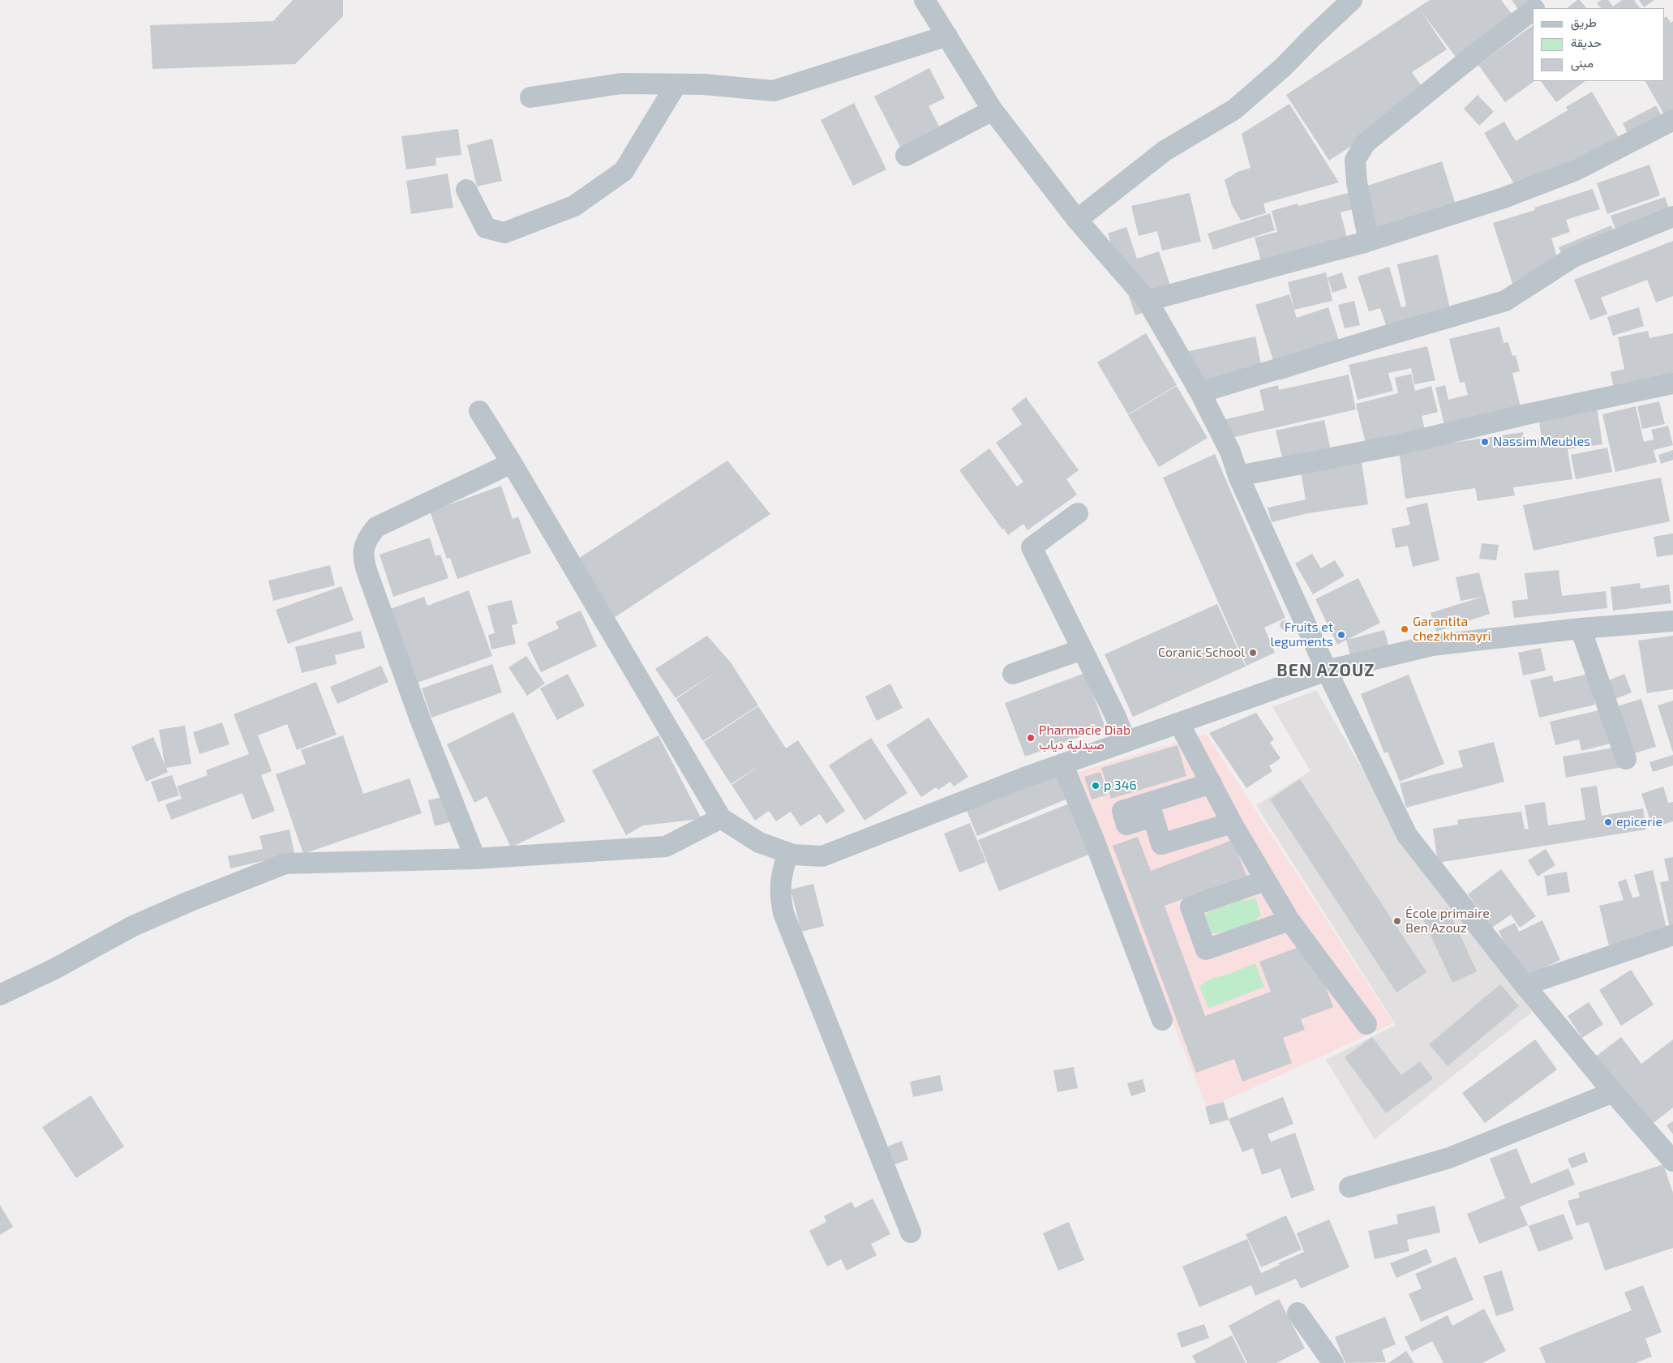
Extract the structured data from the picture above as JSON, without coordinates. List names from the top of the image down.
{
  "districts": ["BEN AZOUZ"],
  "places": [
    "Nassim Meubles",
    "Garantita chez khmayri",
    "Fruits et leguments",
    "Coranic School",
    "Pharmacie Diab صيدلية دياب",
    "p 346",
    "epicerie",
    "École primaire Ben Azouz"
  ],
  "legend": ["طريق", "حديقة", "مبنى"]
}
